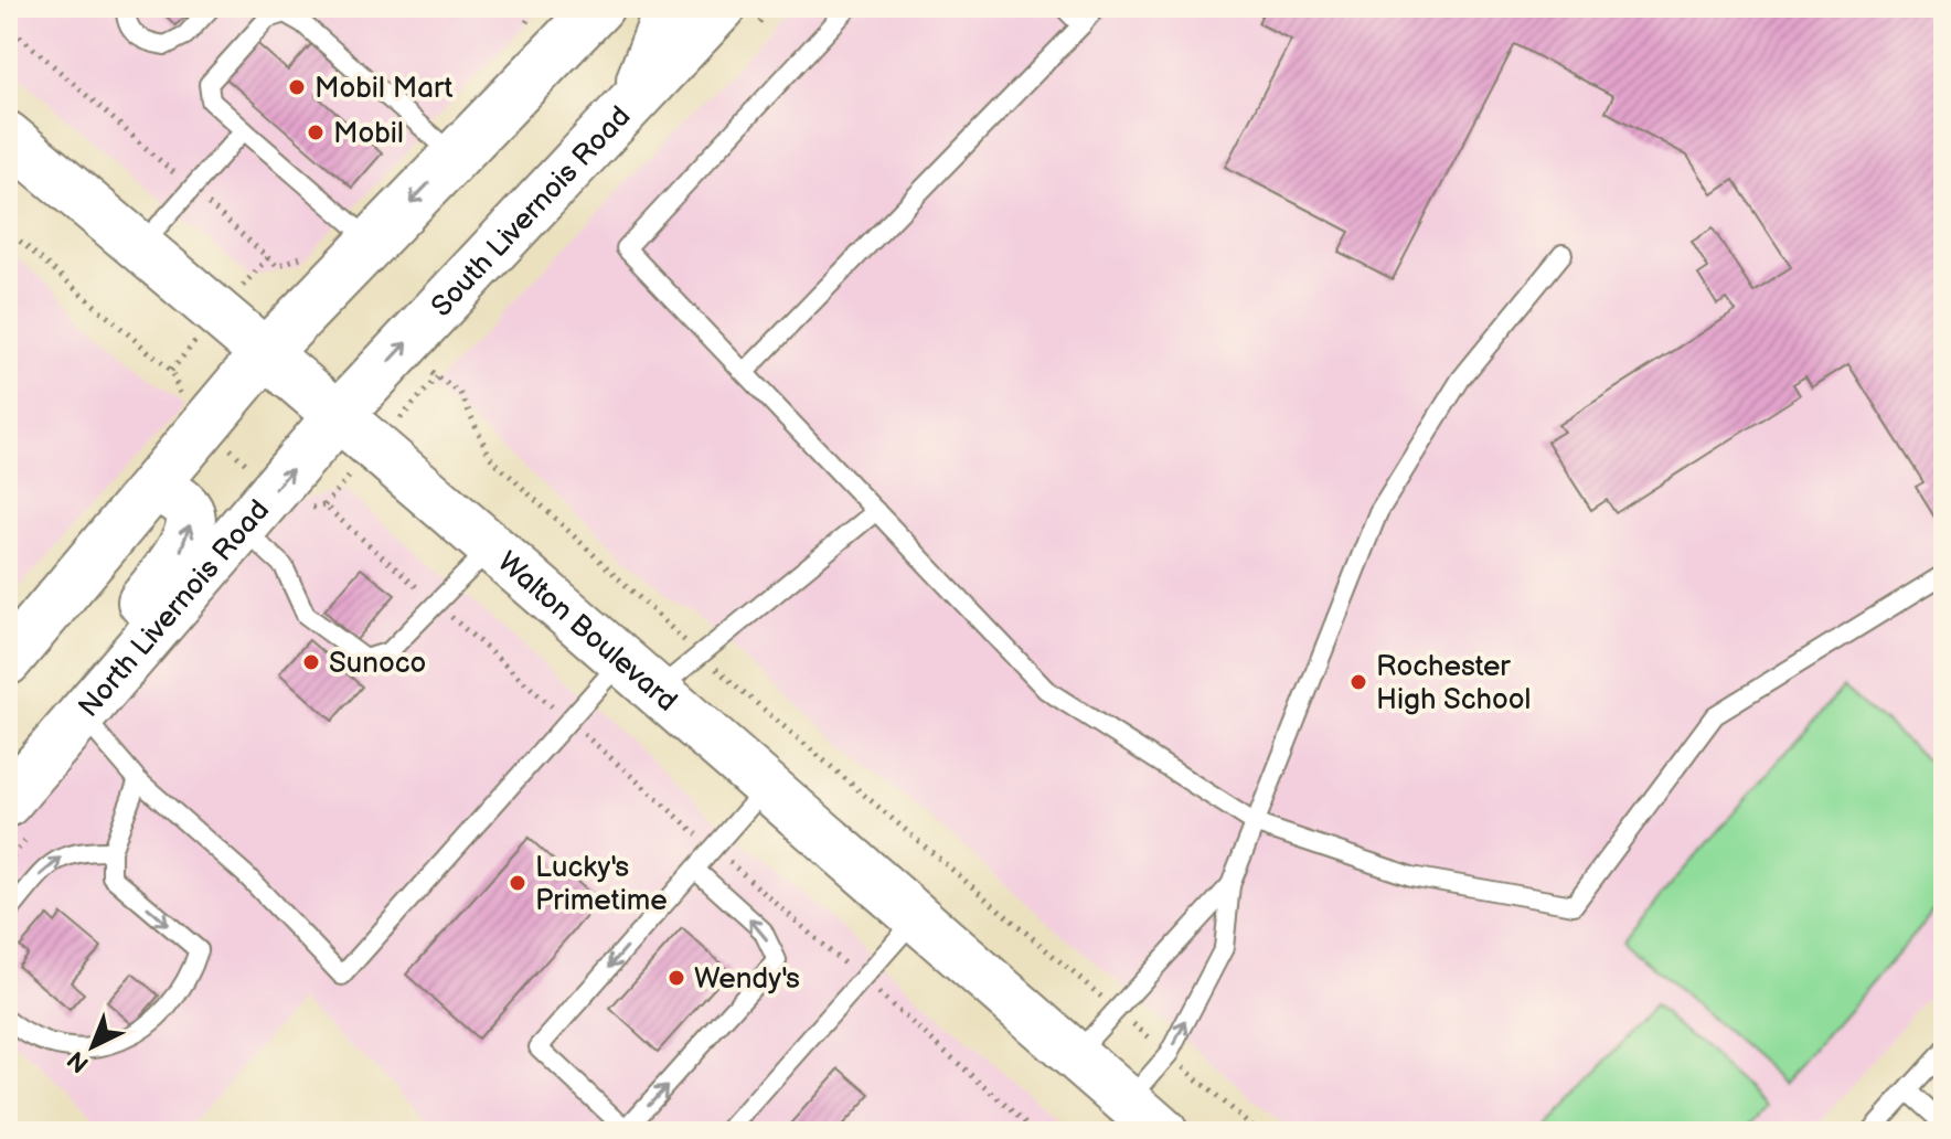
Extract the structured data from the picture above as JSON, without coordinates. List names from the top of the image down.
{
  "streets": {
    "main road": ["South Livernois Road", "North Livernois Road", "Walton Boulevard"]
  },
  "crossings": [
    ["South Livernois Road", "North Livernois Road"],
    ["South Livernois Road", "Walton Boulevard"],
    ["North Livernois Road", "Walton Boulevard"]
  ],
  "places": [
    "Mobil Mart",
    "Mobil",
    "Sunoco",
    "Rochester High School",
    "Lucky's Primetime",
    "Wendy's"
  ],
  "north": "bottom left"
}
